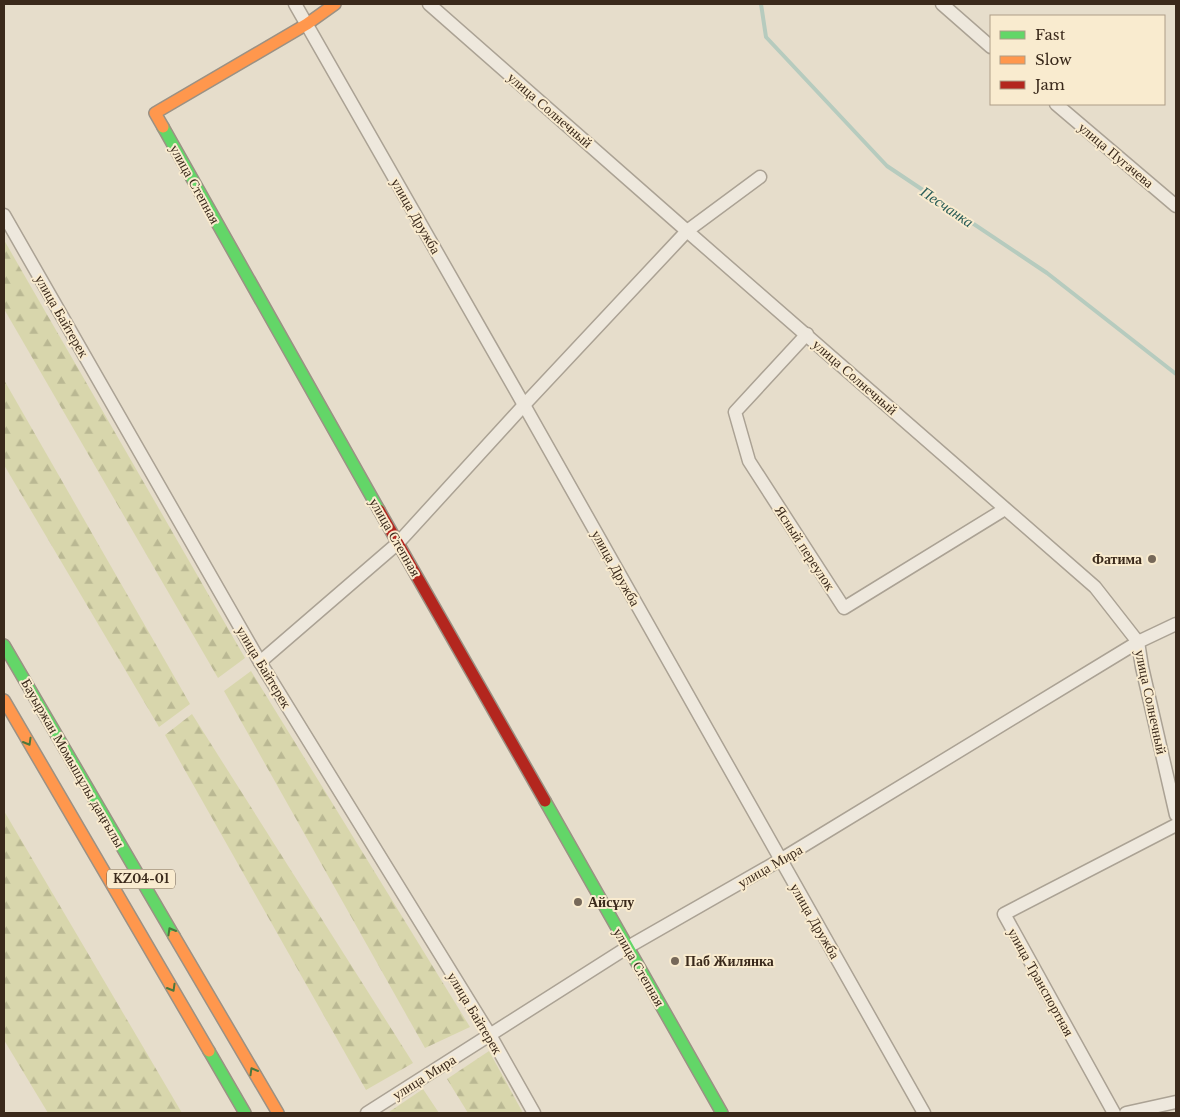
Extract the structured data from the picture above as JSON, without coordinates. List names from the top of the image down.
{
  "streets": {
    "street": [
      "улица Солнечный",
      "улица Пугачева",
      "улица Степная",
      "улица Дружба",
      "улица Байтерек",
      "Ясный переулок",
      "Бауыржан Момышұлы даңғылы",
      "улица Мира",
      "KZ04-01",
      "улица Транспортная"
    ]
  },
  "crossings": [
    ["улица Солнечный", "Ясный переулок"],
    ["улица Солнечный", "улица Мира"],
    ["улица Степная", "улица Дружба"],
    ["улица Степная", "улица Мира"],
    ["улица Дружба", "улица Мира"],
    ["улица Байтерек", "улица Мира"]
  ],
  "water": ["Песчанка"],
  "places": ["Фатима", "Айсұлу", "Паб Жилянка"],
  "legend": ["Fast", "Slow", "Jam"]
}
